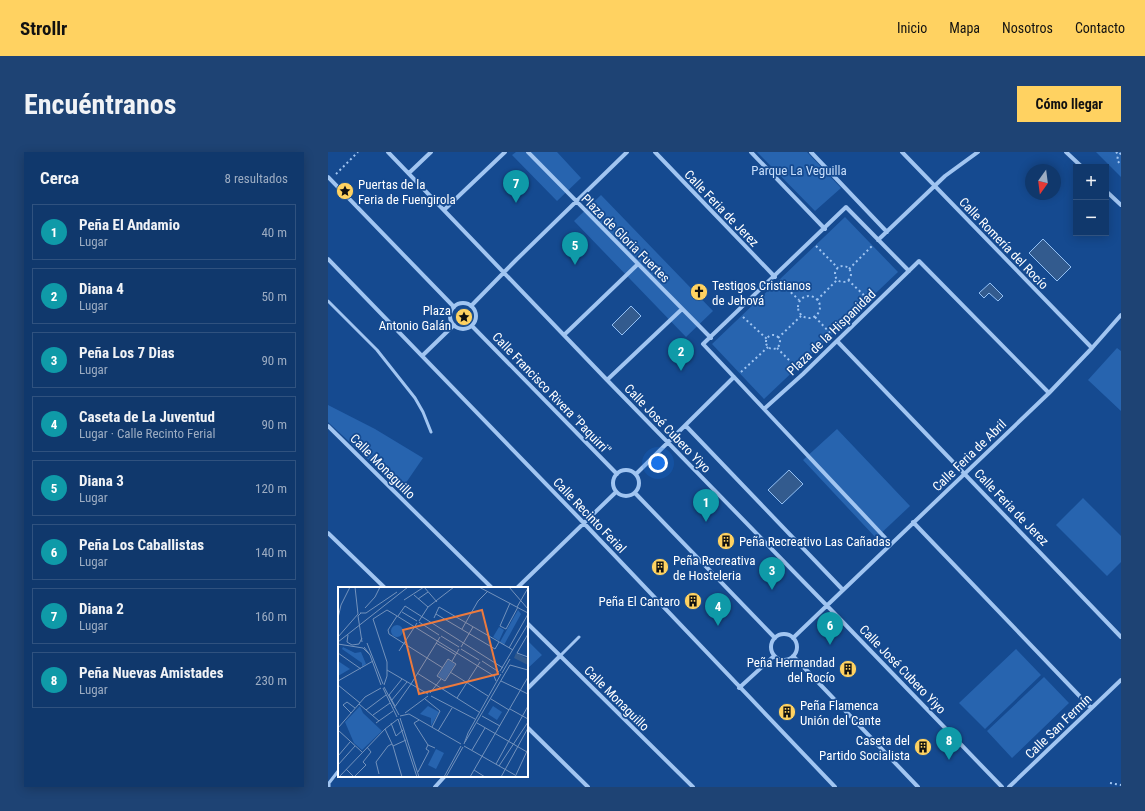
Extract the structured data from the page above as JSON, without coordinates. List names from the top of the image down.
{
  "streets": {
    "street": [
      "Calle Feria de Jerez",
      "Plaza de Gloria Fuertes",
      "Calle Romería del Rocío",
      "Plaza de la Hispanidad",
      "Calle Francisco Rivera \"Paquirri\"",
      "Calle José Cubero Yiyo",
      "Calle Feria de Abril",
      "Calle Monaguillo",
      "Calle Recinto Ferial",
      "Calle San Fermín"
    ]
  },
  "crossings": [
    ["Calle Feria de Jerez", "Plaza de la Hispanidad"],
    ["Calle Feria de Jerez", "Calle Feria de Abril"],
    ["Calle Romería del Rocío", "Calle Feria de Abril"],
    ["Calle José Cubero Yiyo", "Calle Feria de Abril"]
  ],
  "parks": ["Parque La Veguilla"],
  "places": {
    "place": ["Puertas de la Feria de Fuengirola", "Plaza Antonio Galán"],
    "church": ["Testigos Cristianos de Jehová"],
    "building": [
      "Peña Recreativo Las Cañadas",
      "Peña Recreativa de Hosteleria",
      "Peña El Cantaro",
      "Peña Hermandad del Rocío",
      "Peña Flamenca Unión del Cante",
      "Caseta del Partido Socialista"
    ]
  },
  "north": "bottom",
  "page": {
    "header": "Strollr",
    "nav": [
      "Inicio",
      "Mapa",
      "Nosotros",
      "Contacto"
    ],
    "buttons": "Cómo llegar",
    "title": "Encuéntranos",
    "heading": ["Cerca", "8 resultados"],
    "map_buttons": ["+", "−"],
    "pins": [
      "7",
      "5",
      "2",
      "1",
      "3",
      "4",
      "6",
      "8"
    ],
    "list": [
      {
        "mark": "1",
        "name": "Peña El Andamio",
        "note": "Lugar",
        "value": "40 m"
      },
      {
        "mark": "2",
        "name": "Diana 4",
        "note": "Lugar",
        "value": "50 m"
      },
      {
        "mark": "3",
        "name": "Peña Los 7 Dias",
        "note": "Lugar",
        "value": "90 m"
      },
      {
        "mark": "4",
        "name": "Caseta de La Juventud",
        "note": "Lugar · Calle Recinto Ferial",
        "value": "90 m"
      },
      {
        "mark": "5",
        "name": "Diana 3",
        "note": "Lugar",
        "value": "120 m"
      },
      {
        "mark": "6",
        "name": "Peña Los Caballistas",
        "note": "Lugar",
        "value": "140 m"
      },
      {
        "mark": "7",
        "name": "Diana 2",
        "note": "Lugar",
        "value": "160 m"
      },
      {
        "mark": "8",
        "name": "Peña Nuevas Amistades",
        "note": "Lugar",
        "value": "230 m"
      }
    ]
  }
}
